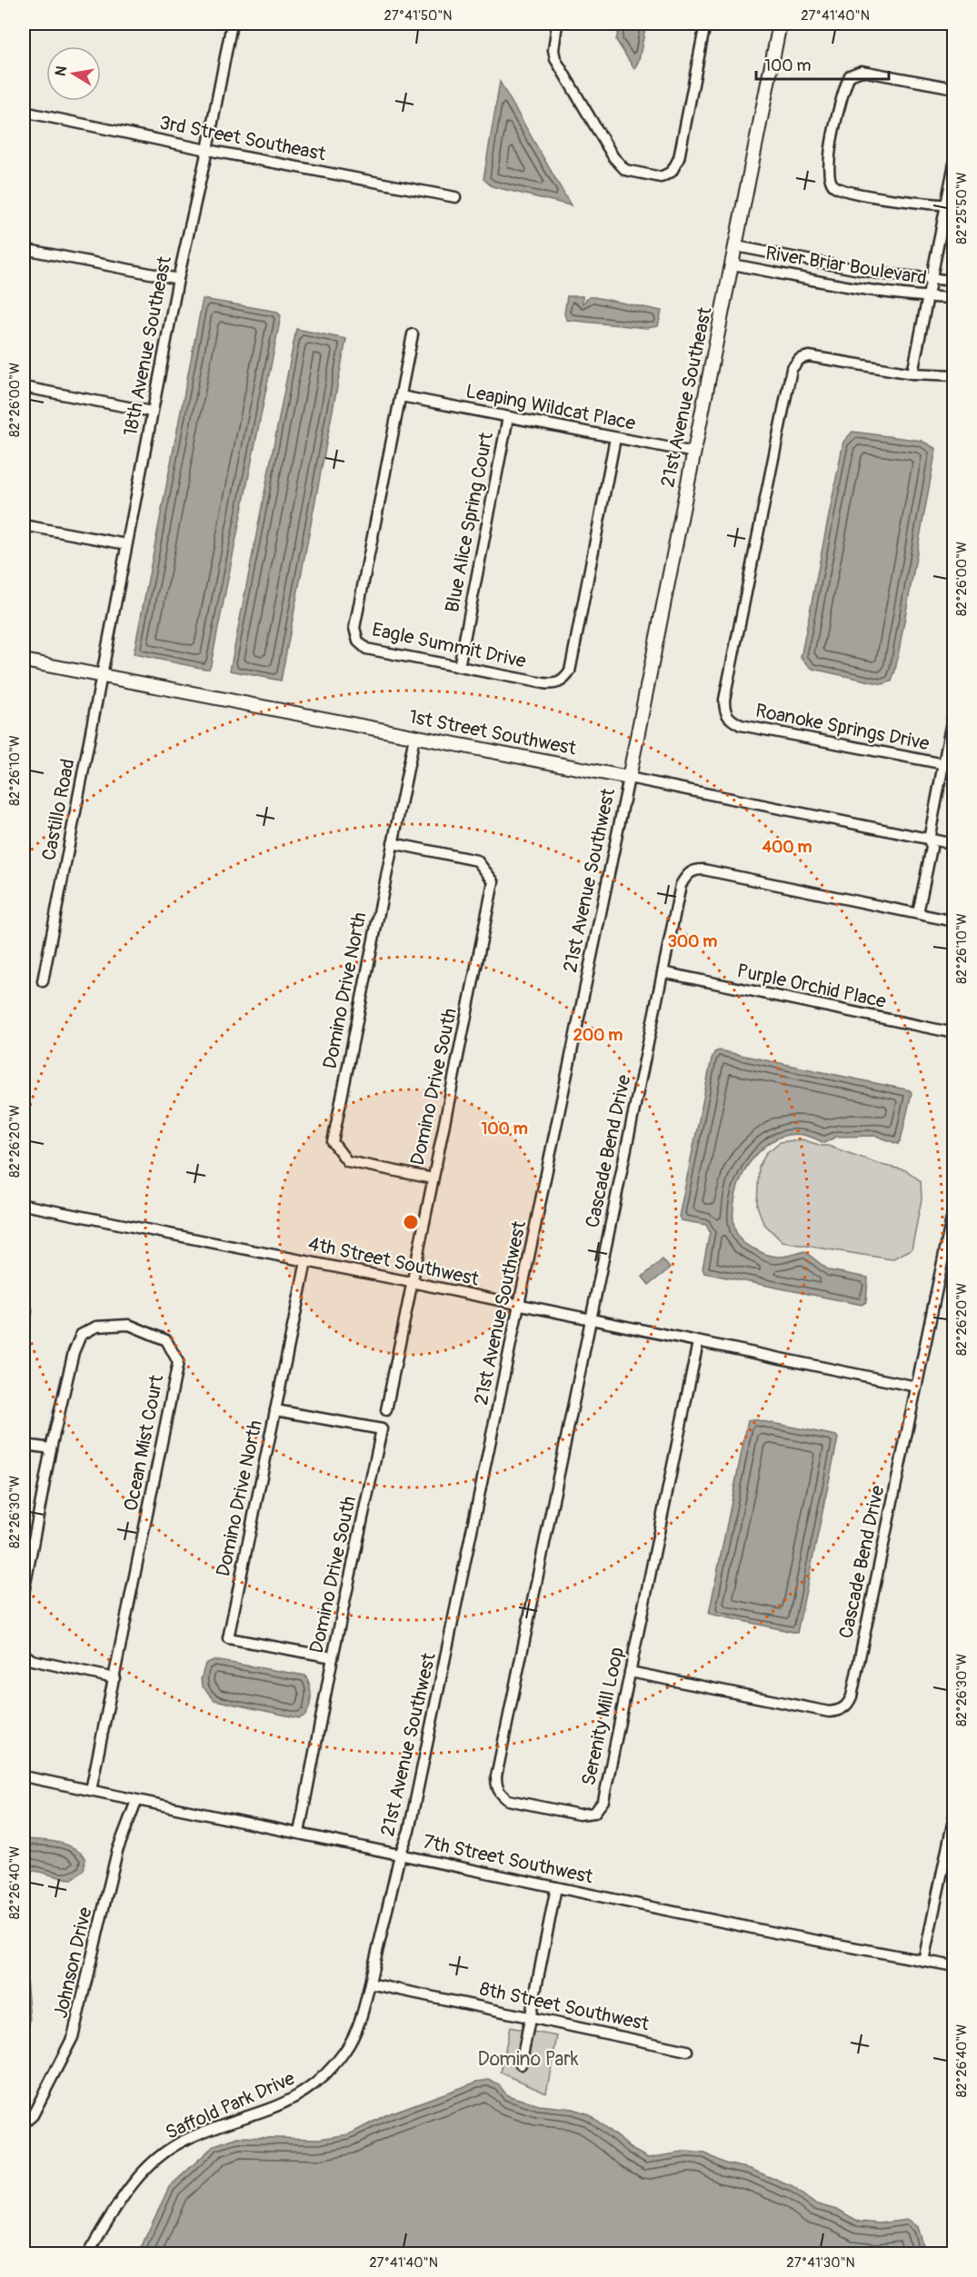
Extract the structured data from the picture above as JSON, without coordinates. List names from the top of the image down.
{
  "streets": {
    "street": [
      "3rd Street Southeast",
      "River Briar Boulevard",
      "18th Avenue Southeast",
      "21st Avenue Southeast",
      "Leaping Wildcat Place",
      "Blue Alice Spring Court",
      "Eagle Summit Drive",
      "Roanoke Springs Drive",
      "1st Street Southwest",
      "Castillo Road",
      "21st Avenue Southwest",
      "Purple Orchid Place",
      "Domino Drive North",
      "Domino Drive South",
      "Cascade Bend Drive",
      "4th Street Southwest",
      "Ocean Mist Court",
      "Serenity Mill Loop",
      "7th Street Southwest",
      "Johnson Drive",
      "8th Street Southwest",
      "Saffold Park Drive"
    ]
  },
  "crossings": [
    ["3rd Street Southeast", "18th Avenue Southeast"],
    ["River Briar Boulevard", "21st Avenue Southeast"],
    ["18th Avenue Southeast", "1st Street Southwest"],
    ["18th Avenue Southeast", "Castillo Road"],
    ["21st Avenue Southeast", "Leaping Wildcat Place"],
    ["21st Avenue Southeast", "1st Street Southwest"],
    ["21st Avenue Southeast", "21st Avenue Southwest"],
    ["Leaping Wildcat Place", "Blue Alice Spring Court"],
    ["Leaping Wildcat Place", "Eagle Summit Drive"],
    ["Blue Alice Spring Court", "Eagle Summit Drive"],
    ["1st Street Southwest", "Castillo Road"],
    ["1st Street Southwest", "21st Avenue Southwest"],
    ["1st Street Southwest", "Domino Drive North"],
    ["21st Avenue Southwest", "4th Street Southwest"],
    ["21st Avenue Southwest", "7th Street Southwest"],
    ["21st Avenue Southwest", "Saffold Park Drive"],
    ["Purple Orchid Place", "Cascade Bend Drive"],
    ["Domino Drive North", "Domino Drive South"],
    ["Domino Drive North", "4th Street Southwest"],
    ["Domino Drive South", "4th Street Southwest"],
    ["Domino Drive South", "7th Street Southwest"],
    ["Cascade Bend Drive", "4th Street Southwest"],
    ["Cascade Bend Drive", "Serenity Mill Loop"],
    ["4th Street Southwest", "Serenity Mill Loop"],
    ["Ocean Mist Court", "7th Street Southwest"],
    ["7th Street Southwest", "Johnson Drive"],
    ["7th Street Southwest", "Saffold Park Drive"],
    ["8th Street Southwest", "Saffold Park Drive"]
  ],
  "parks": ["Domino Park"],
  "scale_bar": "100 m",
  "north": "left",
  "coordinates": [
    "27°41'50\"N",
    "27°41'40\"N",
    "82°25'50\"W",
    "82°26'00\"W",
    "82°26'10\"W",
    "82°26'20\"W",
    "82°26'30\"W",
    "82°26'40\"W",
    "27°41'30\"N"
  ],
  "rings": [
    "400 m",
    "300 m",
    "200 m",
    "100 m"
  ]
}
